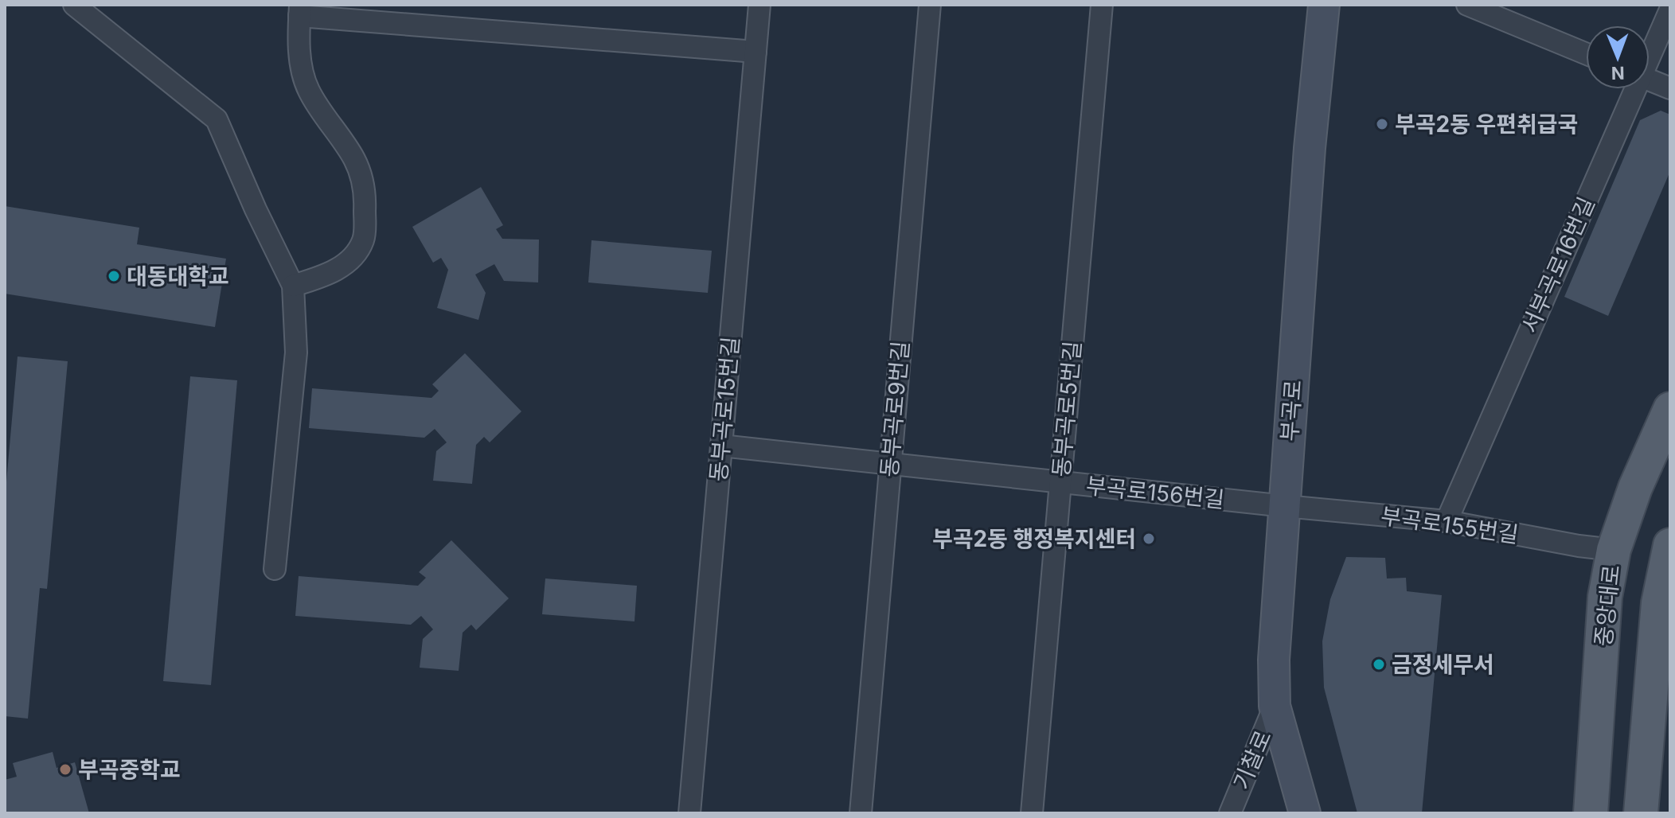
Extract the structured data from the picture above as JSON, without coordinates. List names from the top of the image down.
{
  "streets": {
    "main road": ["중앙대로"],
    "street": [
      "서부곡로16번길",
      "동부곡로15번길",
      "동부곡로9번길",
      "동부곡로5번길",
      "부곡로",
      "부곡로156번길",
      "부곡로155번길",
      "기찰로"
    ]
  },
  "crossings": [
    ["서부곡로16번길", "부곡로155번길"],
    ["동부곡로15번길", "부곡로156번길"],
    ["동부곡로9번길", "부곡로156번길"],
    ["동부곡로5번길", "부곡로156번길"],
    ["부곡로", "부곡로156번길"],
    ["부곡로", "부곡로155번길"],
    ["부곡로", "기찰로"],
    ["부곡로156번길", "부곡로155번길"],
    ["부곡로155번길", "중앙대로"]
  ],
  "places": [
    "부곡2동 우편취급국",
    "대동대학교",
    "부곡2동 행정복지센터",
    "금정세무서",
    "부곡중학교"
  ],
  "north": "bottom"
}
